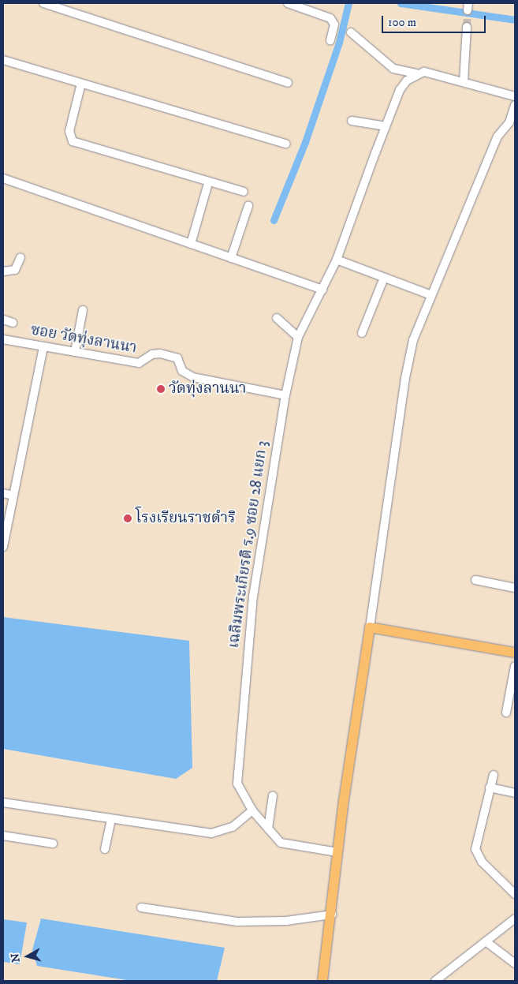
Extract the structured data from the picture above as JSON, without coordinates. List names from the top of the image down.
{
  "streets": {
    "street": ["ซอย วัดทุ่งลานนา", "เฉลิมพระเกียรติ ร.9 ซอย 28 แยก 3"]
  },
  "crossings": [
    ["ซอย วัดทุ่งลานนา", "เฉลิมพระเกียรติ ร.9 ซอย 28 แยก 3"]
  ],
  "places": ["วัดทุ่งลานนา", "โรงเรียนราชดำริ"],
  "scale_bar": "100 m",
  "north": "left"
}
